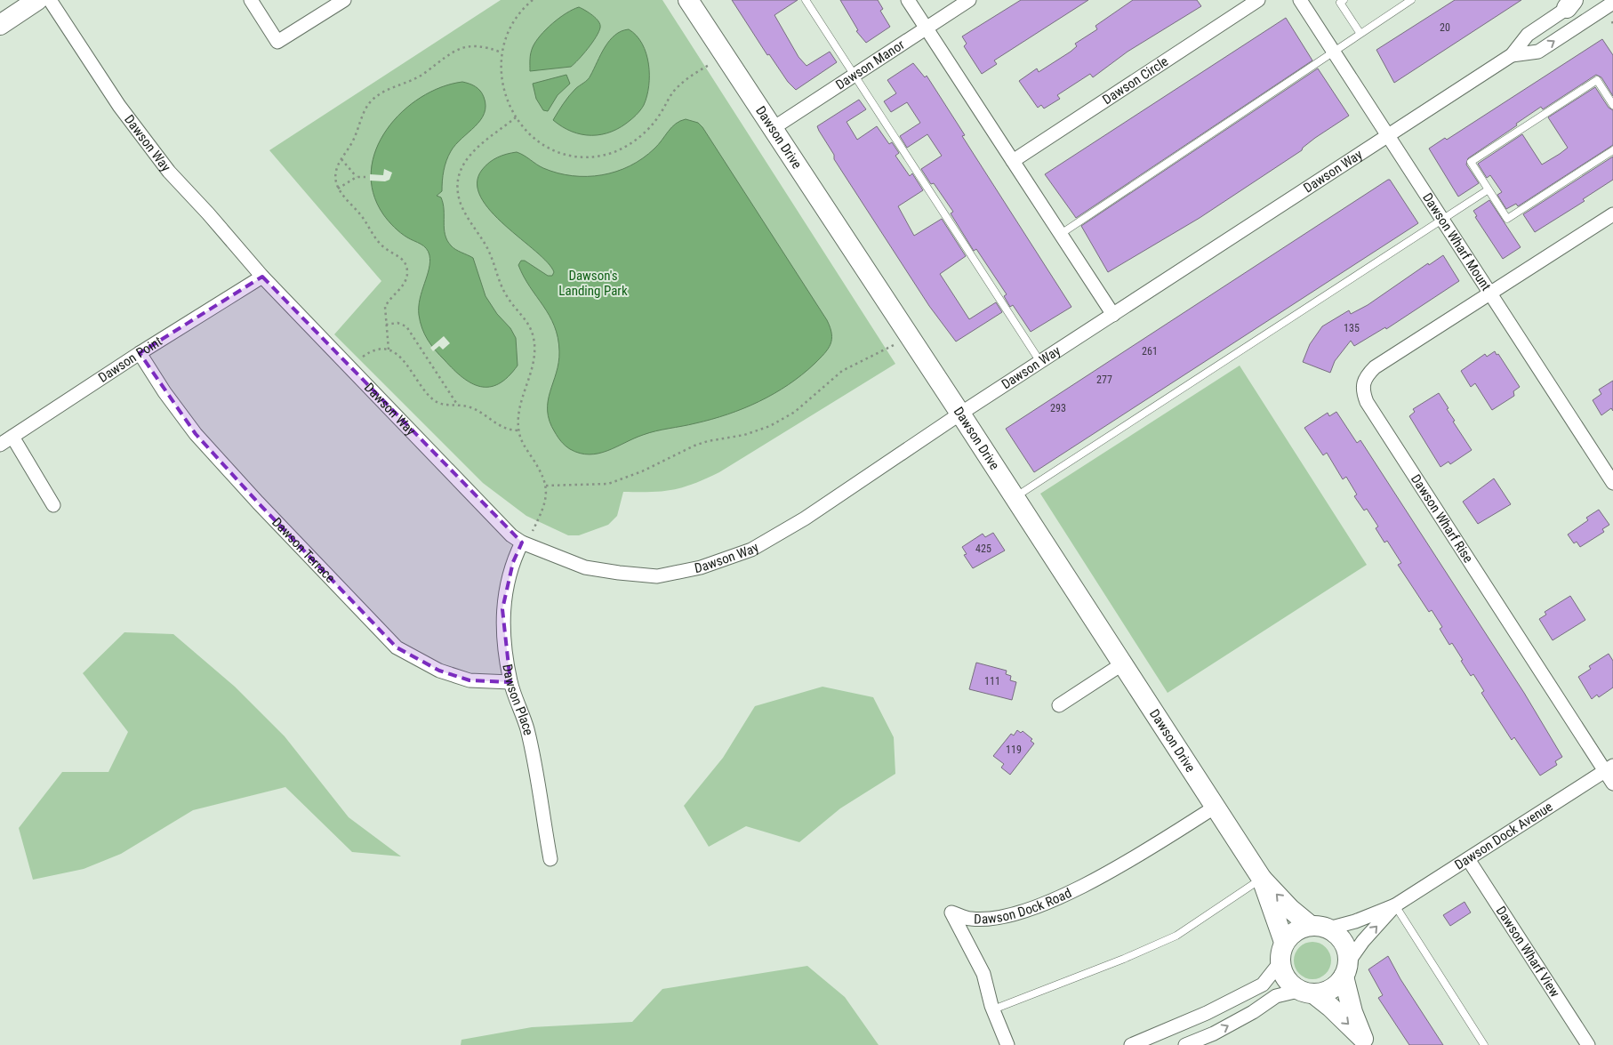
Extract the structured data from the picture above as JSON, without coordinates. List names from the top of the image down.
{
  "streets": {
    "street": [
      "Dawson Manor",
      "Dawson Circle",
      "Dawson Drive",
      "Dawson Way",
      "Dawson Wharf Mount",
      "Dawson Point",
      "Dawson Wharf Rise",
      "Dawson Terrace",
      "Dawson Place",
      "Dawson Dock Avenue",
      "Dawson Dock Road",
      "Dawson Wharf View"
    ]
  },
  "crossings": [
    ["Dawson Manor", "Dawson Drive"],
    ["Dawson Drive", "Dawson Way"],
    ["Dawson Drive", "Dawson Dock Avenue"],
    ["Dawson Drive", "Dawson Dock Road"],
    ["Dawson Way", "Dawson Wharf Mount"],
    ["Dawson Way", "Dawson Point"],
    ["Dawson Way", "Dawson Place"],
    ["Dawson Wharf Mount", "Dawson Wharf Rise"],
    ["Dawson Point", "Dawson Terrace"],
    ["Dawson Wharf Rise", "Dawson Dock Avenue"],
    ["Dawson Terrace", "Dawson Place"],
    ["Dawson Dock Avenue", "Dawson Wharf View"]
  ],
  "parks": ["Dawson's Landing Park"],
  "house_numbers": [
    "20",
    "135",
    "261",
    "277",
    "293",
    "425",
    "111",
    "119"
  ]
}
